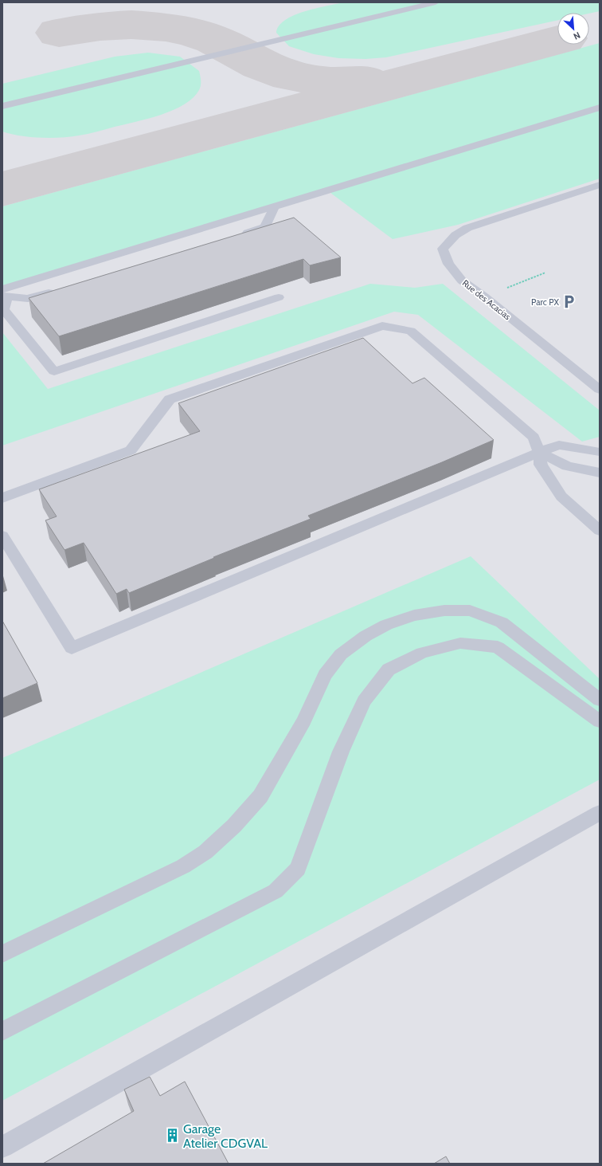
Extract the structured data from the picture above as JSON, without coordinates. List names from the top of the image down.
{
  "streets": {
    "lane": ["Rue des Acacias"]
  },
  "places": {
    "parking": ["Parc PX"],
    "building": ["Garage Atelier CDGVAL"]
  },
  "north": "bottom right"
}
